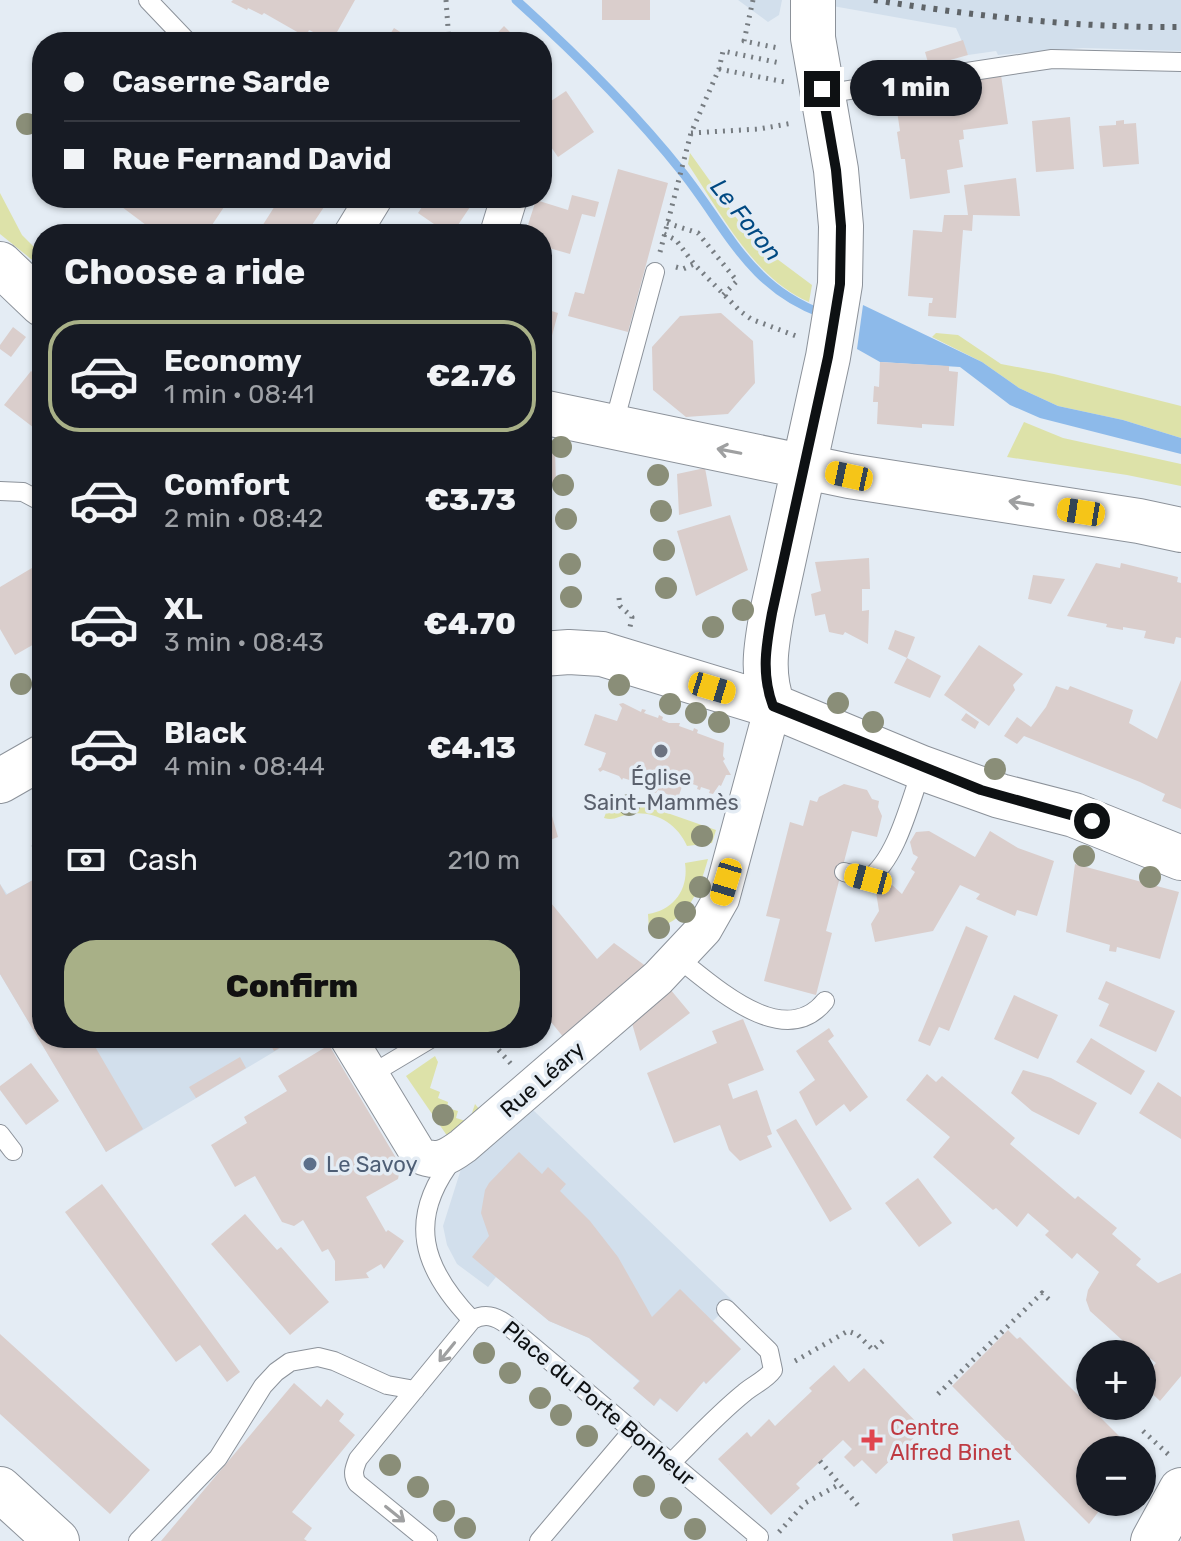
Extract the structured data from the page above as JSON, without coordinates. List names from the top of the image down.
{
  "streets": {
    "street": ["Rue Léary"],
    "lane": ["Place du Porte Bonheur"]
  },
  "water": ["Le Foron"],
  "places": {
    "other": ["Église Saint-Mammès", "Le Savoy"],
    "health": ["Centre Alfred Binet"]
  },
  "page": {
    "banner": ["Caserne Sarde", "Rue Fernand David"],
    "bubble": "1 min",
    "heading": "Choose a ride",
    "list": [
      {
        "name": "Economy",
        "note": "1 min · 08:41",
        "value": "€2.76"
      },
      {
        "name": "Comfort",
        "note": "2 min · 08:42",
        "value": "€3.73"
      },
      {
        "name": "XL",
        "note": "3 min · 08:43",
        "value": "€4.70"
      },
      {
        "name": "Black",
        "note": "4 min · 08:44",
        "value": "€4.13"
      }
    ],
    "pay": ["Cash", "210 m"],
    "buttons": "Confirm",
    "map_buttons": ["+", "−"]
  }
}
